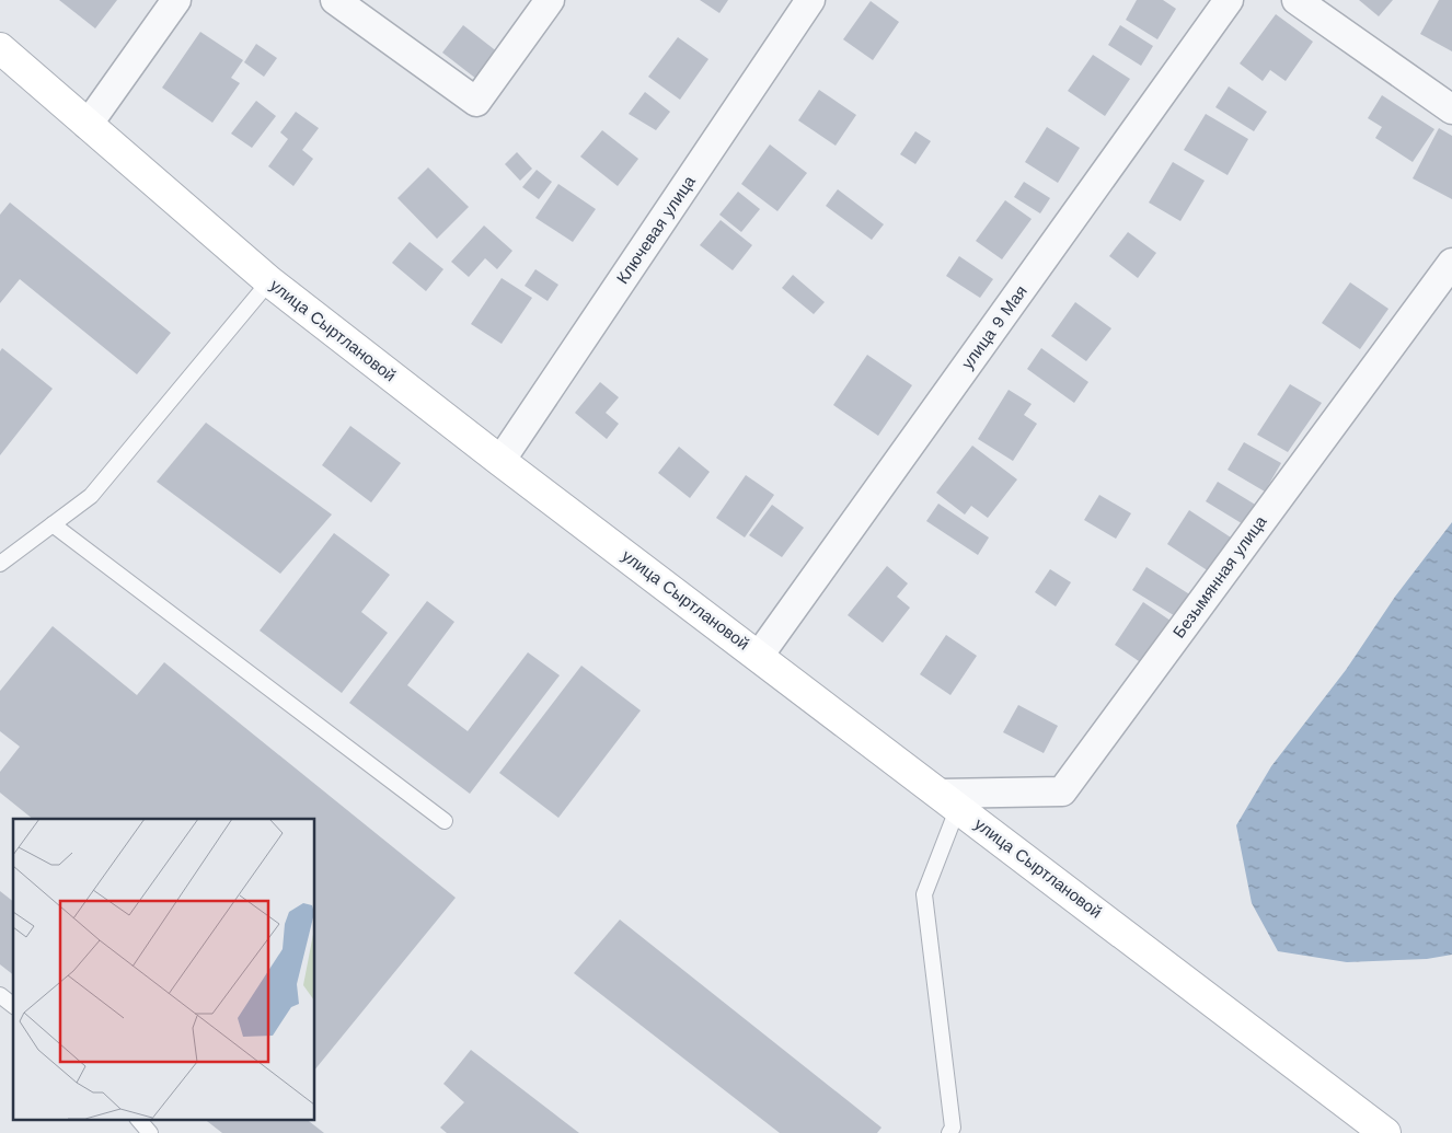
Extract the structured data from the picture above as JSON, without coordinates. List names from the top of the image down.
{
  "streets": {
    "street": [
      "Ключевая улица",
      "улица 9 Мая",
      "улица Сыртлановой",
      "Безымянная улица"
    ]
  },
  "crossings": [
    ["Ключевая улица", "улица Сыртлановой"],
    ["улица 9 Мая", "улица Сыртлановой"],
    ["улица Сыртлановой", "Безымянная улица"]
  ]
}
